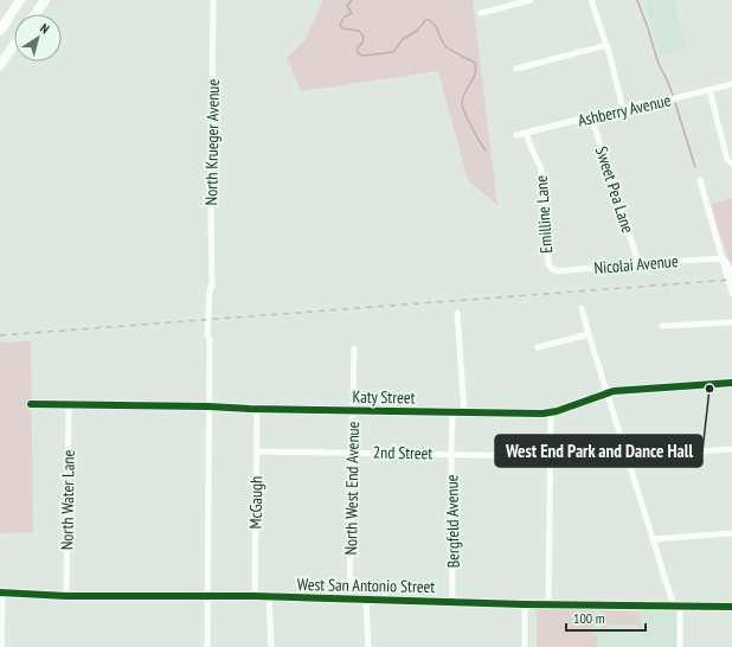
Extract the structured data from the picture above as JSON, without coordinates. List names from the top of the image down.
{
  "streets": {
    "street": [
      "Ashberry Avenue",
      "North Krueger Avenue",
      "Sweet Pea Lane",
      "Emilline Lane",
      "Nicolai Avenue",
      "Katy Street",
      "2nd Street",
      "North West End Avenue",
      "North Water Lane",
      "McGaugh",
      "Bergfeld Avenue",
      "West San Antonio Street"
    ]
  },
  "crossings": [
    ["Ashberry Avenue", "Sweet Pea Lane"],
    ["Ashberry Avenue", "Emilline Lane"],
    ["North Krueger Avenue", "Katy Street"],
    ["North Krueger Avenue", "West San Antonio Street"],
    ["Sweet Pea Lane", "Nicolai Avenue"],
    ["Emilline Lane", "Nicolai Avenue"],
    ["Katy Street", "North West End Avenue"],
    ["Katy Street", "North Water Lane"],
    ["Katy Street", "McGaugh"],
    ["Katy Street", "Bergfeld Avenue"],
    ["2nd Street", "North West End Avenue"],
    ["2nd Street", "McGaugh"],
    ["2nd Street", "Bergfeld Avenue"],
    ["North West End Avenue", "West San Antonio Street"],
    ["North Water Lane", "West San Antonio Street"],
    ["McGaugh", "West San Antonio Street"],
    ["Bergfeld Avenue", "West San Antonio Street"]
  ],
  "places": ["West End Park and Dance Hall"],
  "scale_bar": "100 m",
  "north": "top right"
}
